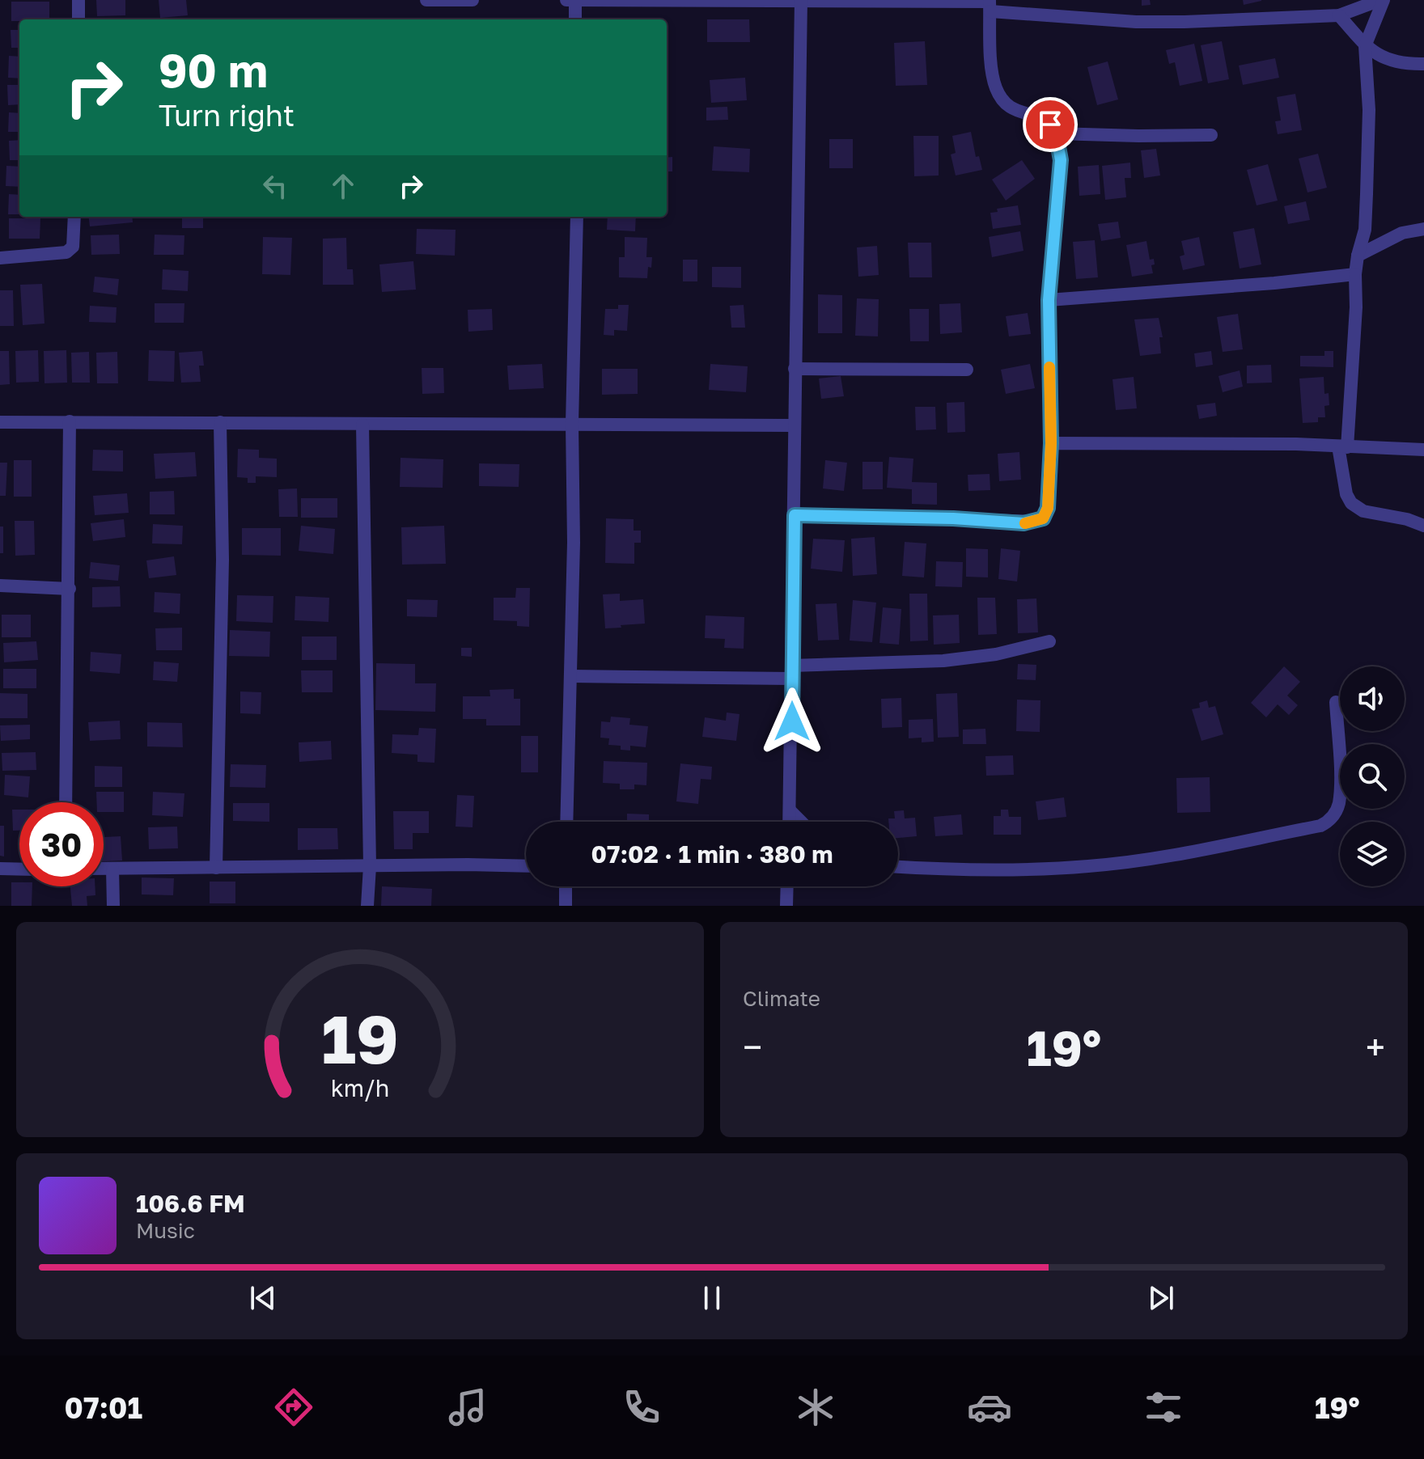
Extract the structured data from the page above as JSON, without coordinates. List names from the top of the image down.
{
  "page": {
    "turn": ["90 m", "Turn right"],
    "limit": "30",
    "trip": "07:02 · 1 min · 380 m",
    "tile": "Climate",
    "heat": ["−", "19°", "+"],
    "song": ["106.6 FM", "Music"],
    "tabs": ["07:01", "19°"],
    "gauge": ["19", "km/h"]
  }
}
